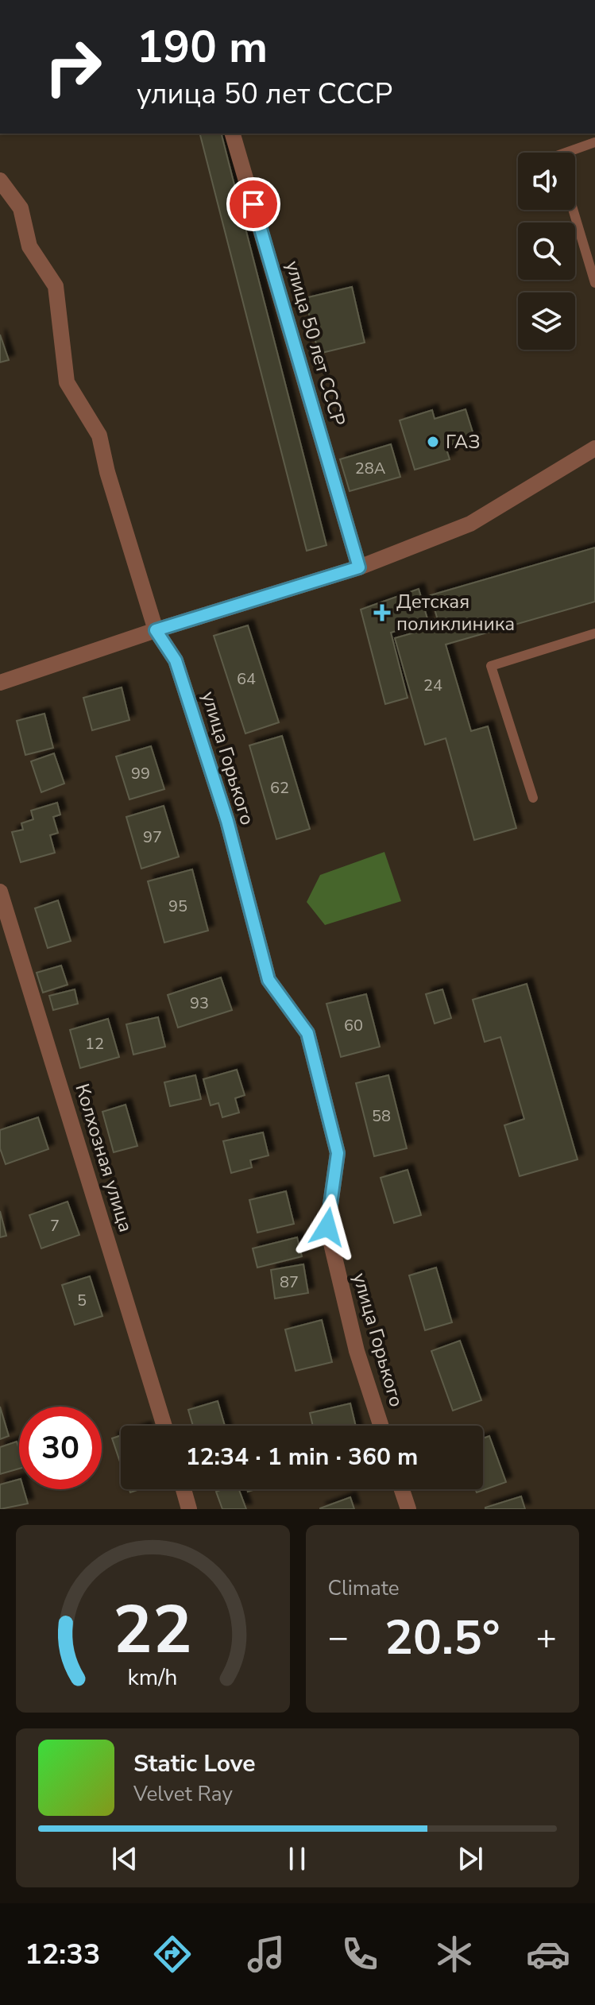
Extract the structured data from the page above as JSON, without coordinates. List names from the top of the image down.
{
  "streets": {
    "street": ["улица 50 лет СССР", "улица Горького", "Колхозная улица"]
  },
  "places": {
    "other": ["ГАЗ"],
    "health": ["Детская поликлиника"]
  },
  "house_numbers": [
    "28А",
    "64",
    "24",
    "99",
    "62",
    "97",
    "95",
    "93",
    "60",
    "12",
    "58",
    "7",
    "87",
    "5"
  ],
  "page": {
    "turn": ["190 m", "улица 50 лет СССР"],
    "limit": "30",
    "trip": "12:34 · 1 min · 360 m",
    "tile": "Climate",
    "heat": ["−", "20.5°", "+"],
    "song": ["Static Love", "Velvet Ray"],
    "tabs": "12:33",
    "gauge": ["22", "km/h"]
  }
}
